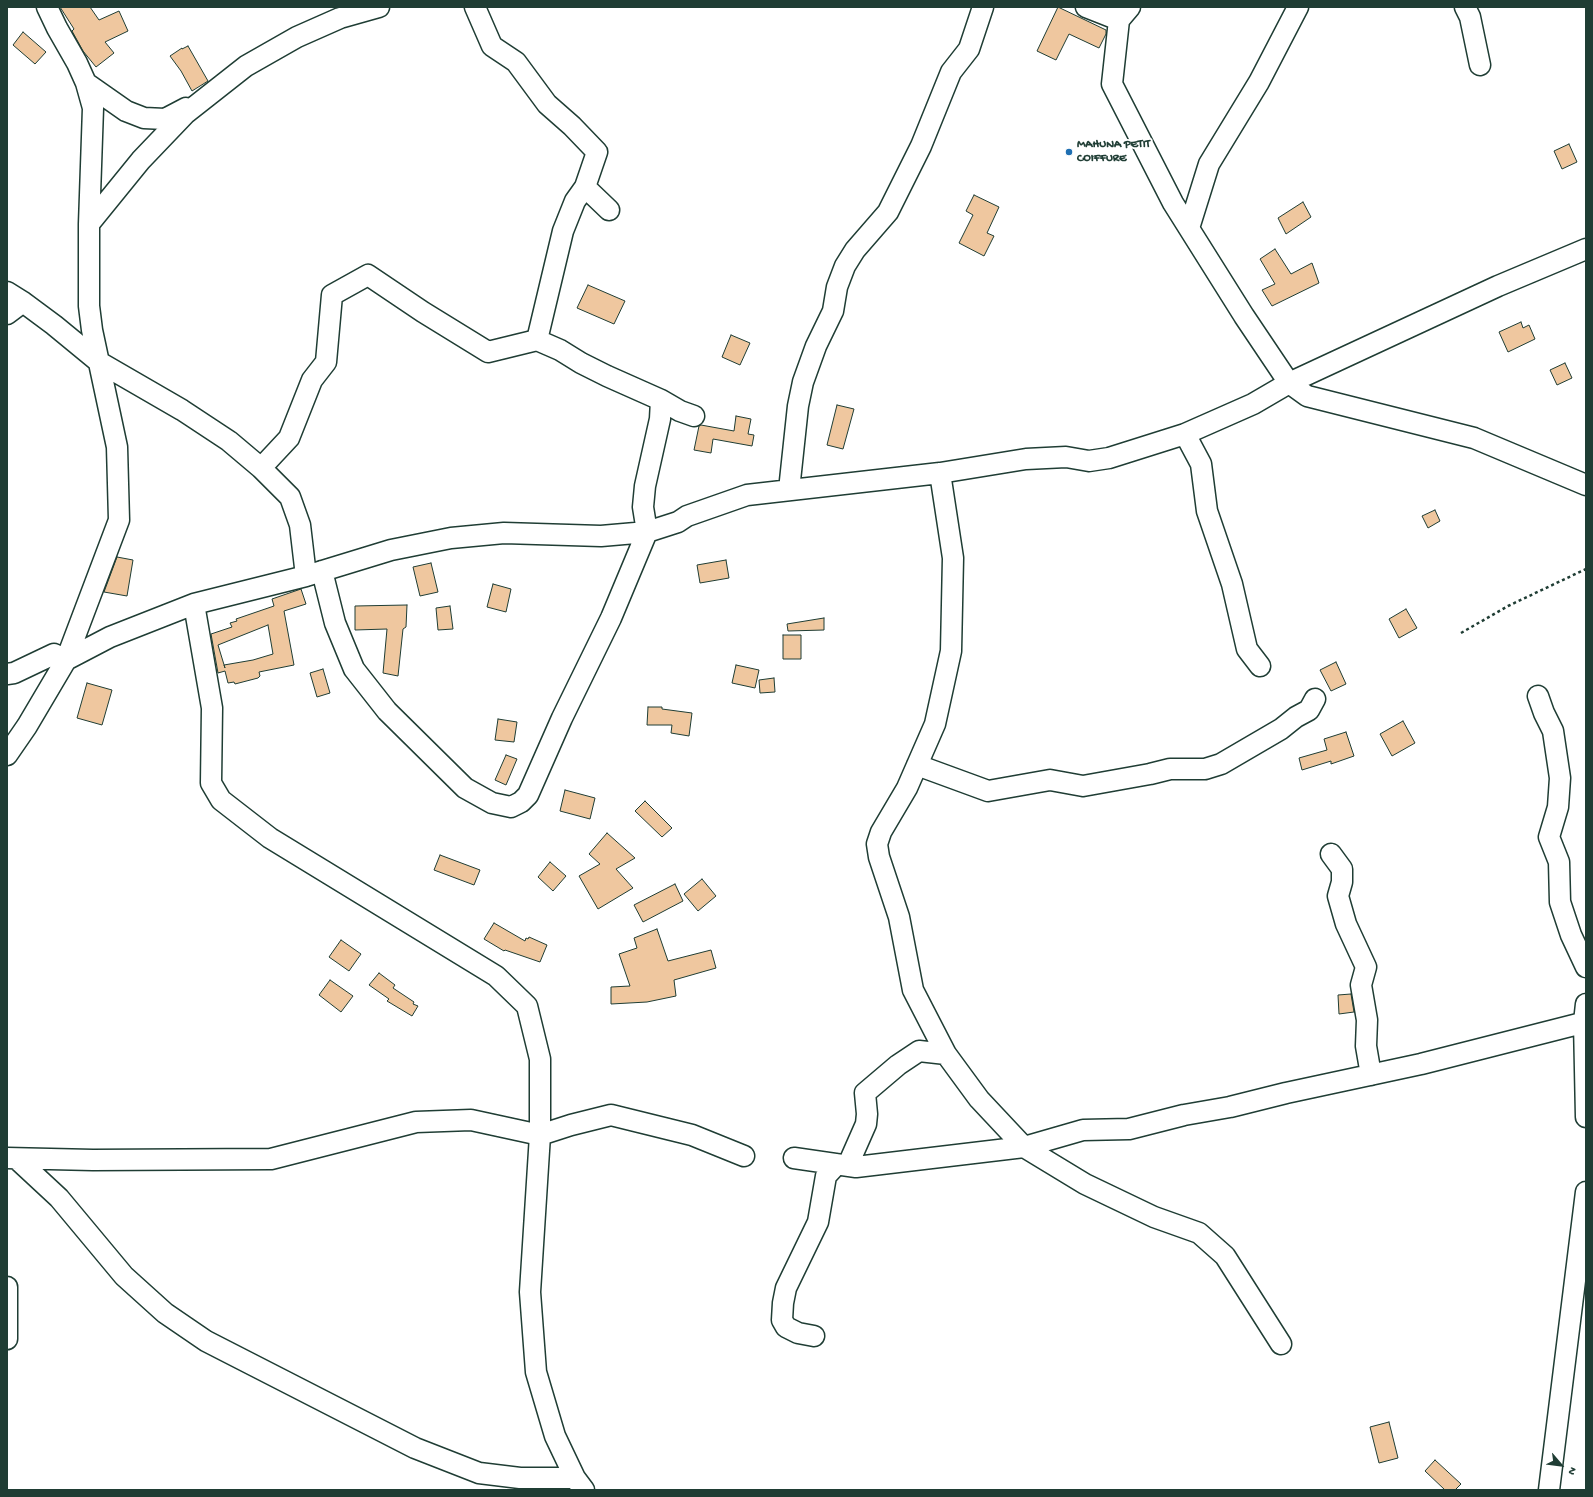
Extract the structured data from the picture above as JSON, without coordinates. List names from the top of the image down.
{
  "places": ["MAHUNA PETIT COIFFURE"],
  "north": "bottom right"
}
